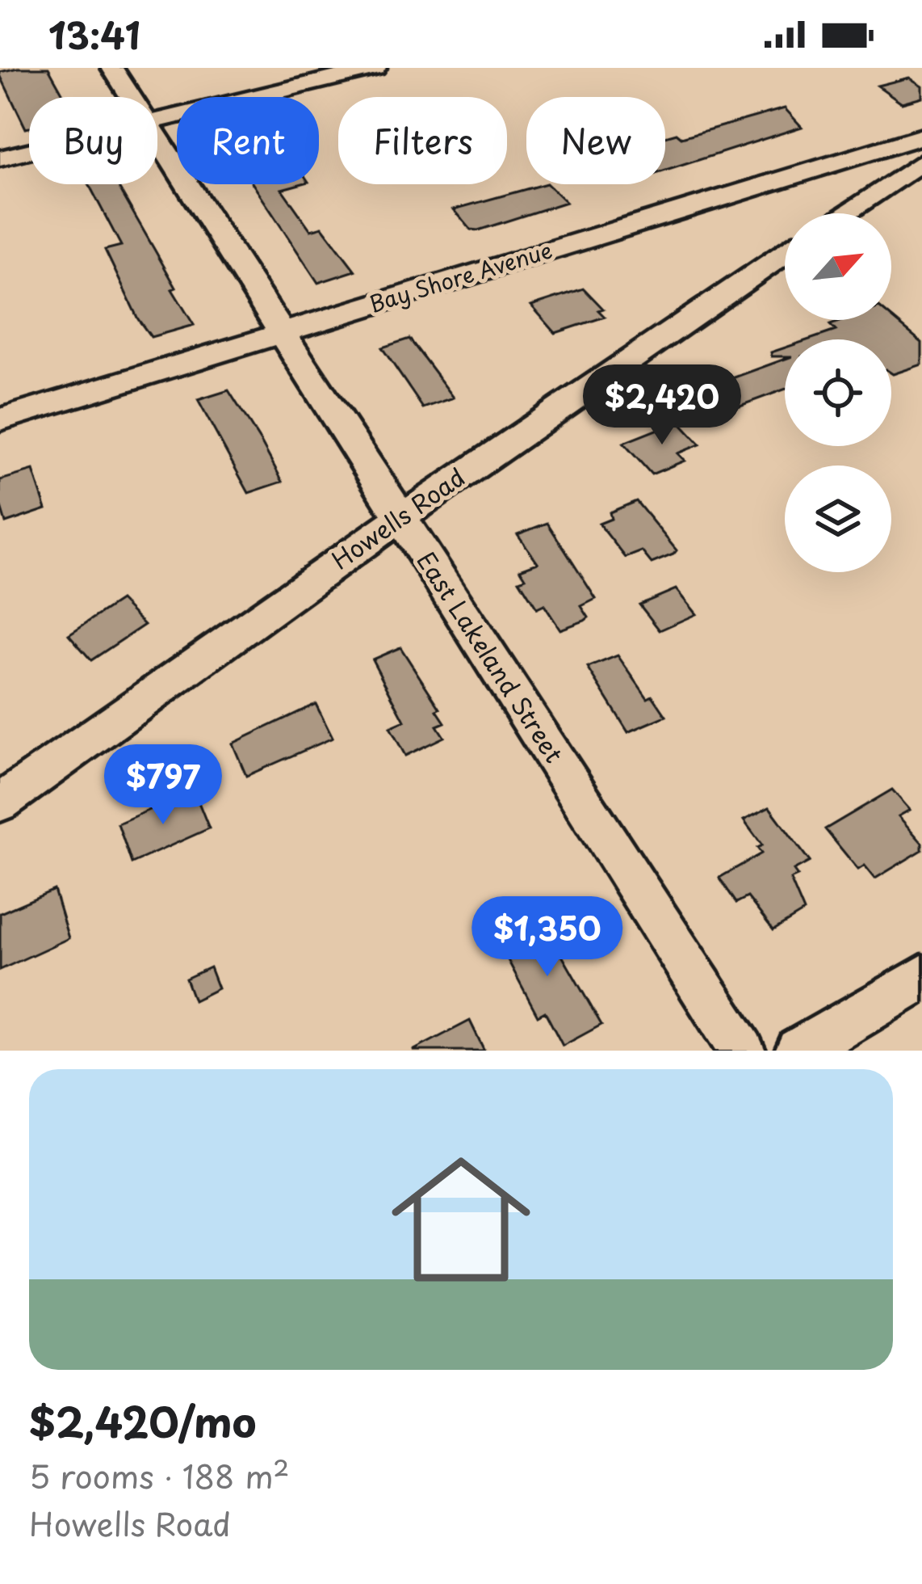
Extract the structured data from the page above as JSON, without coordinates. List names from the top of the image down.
{
  "streets": {
    "street": ["Bay Shore Avenue", "Howells Road", "East Lakeland Street"]
  },
  "crossings": [
    ["Bay Shore Avenue", "East Lakeland Street"],
    ["Howells Road", "East Lakeland Street"]
  ],
  "north": "top right",
  "page": {
    "status": "13:41",
    "chip": [
      "Buy",
      "Rent",
      "Filters",
      "New"
    ],
    "price": ["$2,420", "$797", "$1,350"],
    "list": [
      {
        "name": "$2,420/mo",
        "note": "5 rooms · 188 m² · Howells Road"
      }
    ]
  }
}
